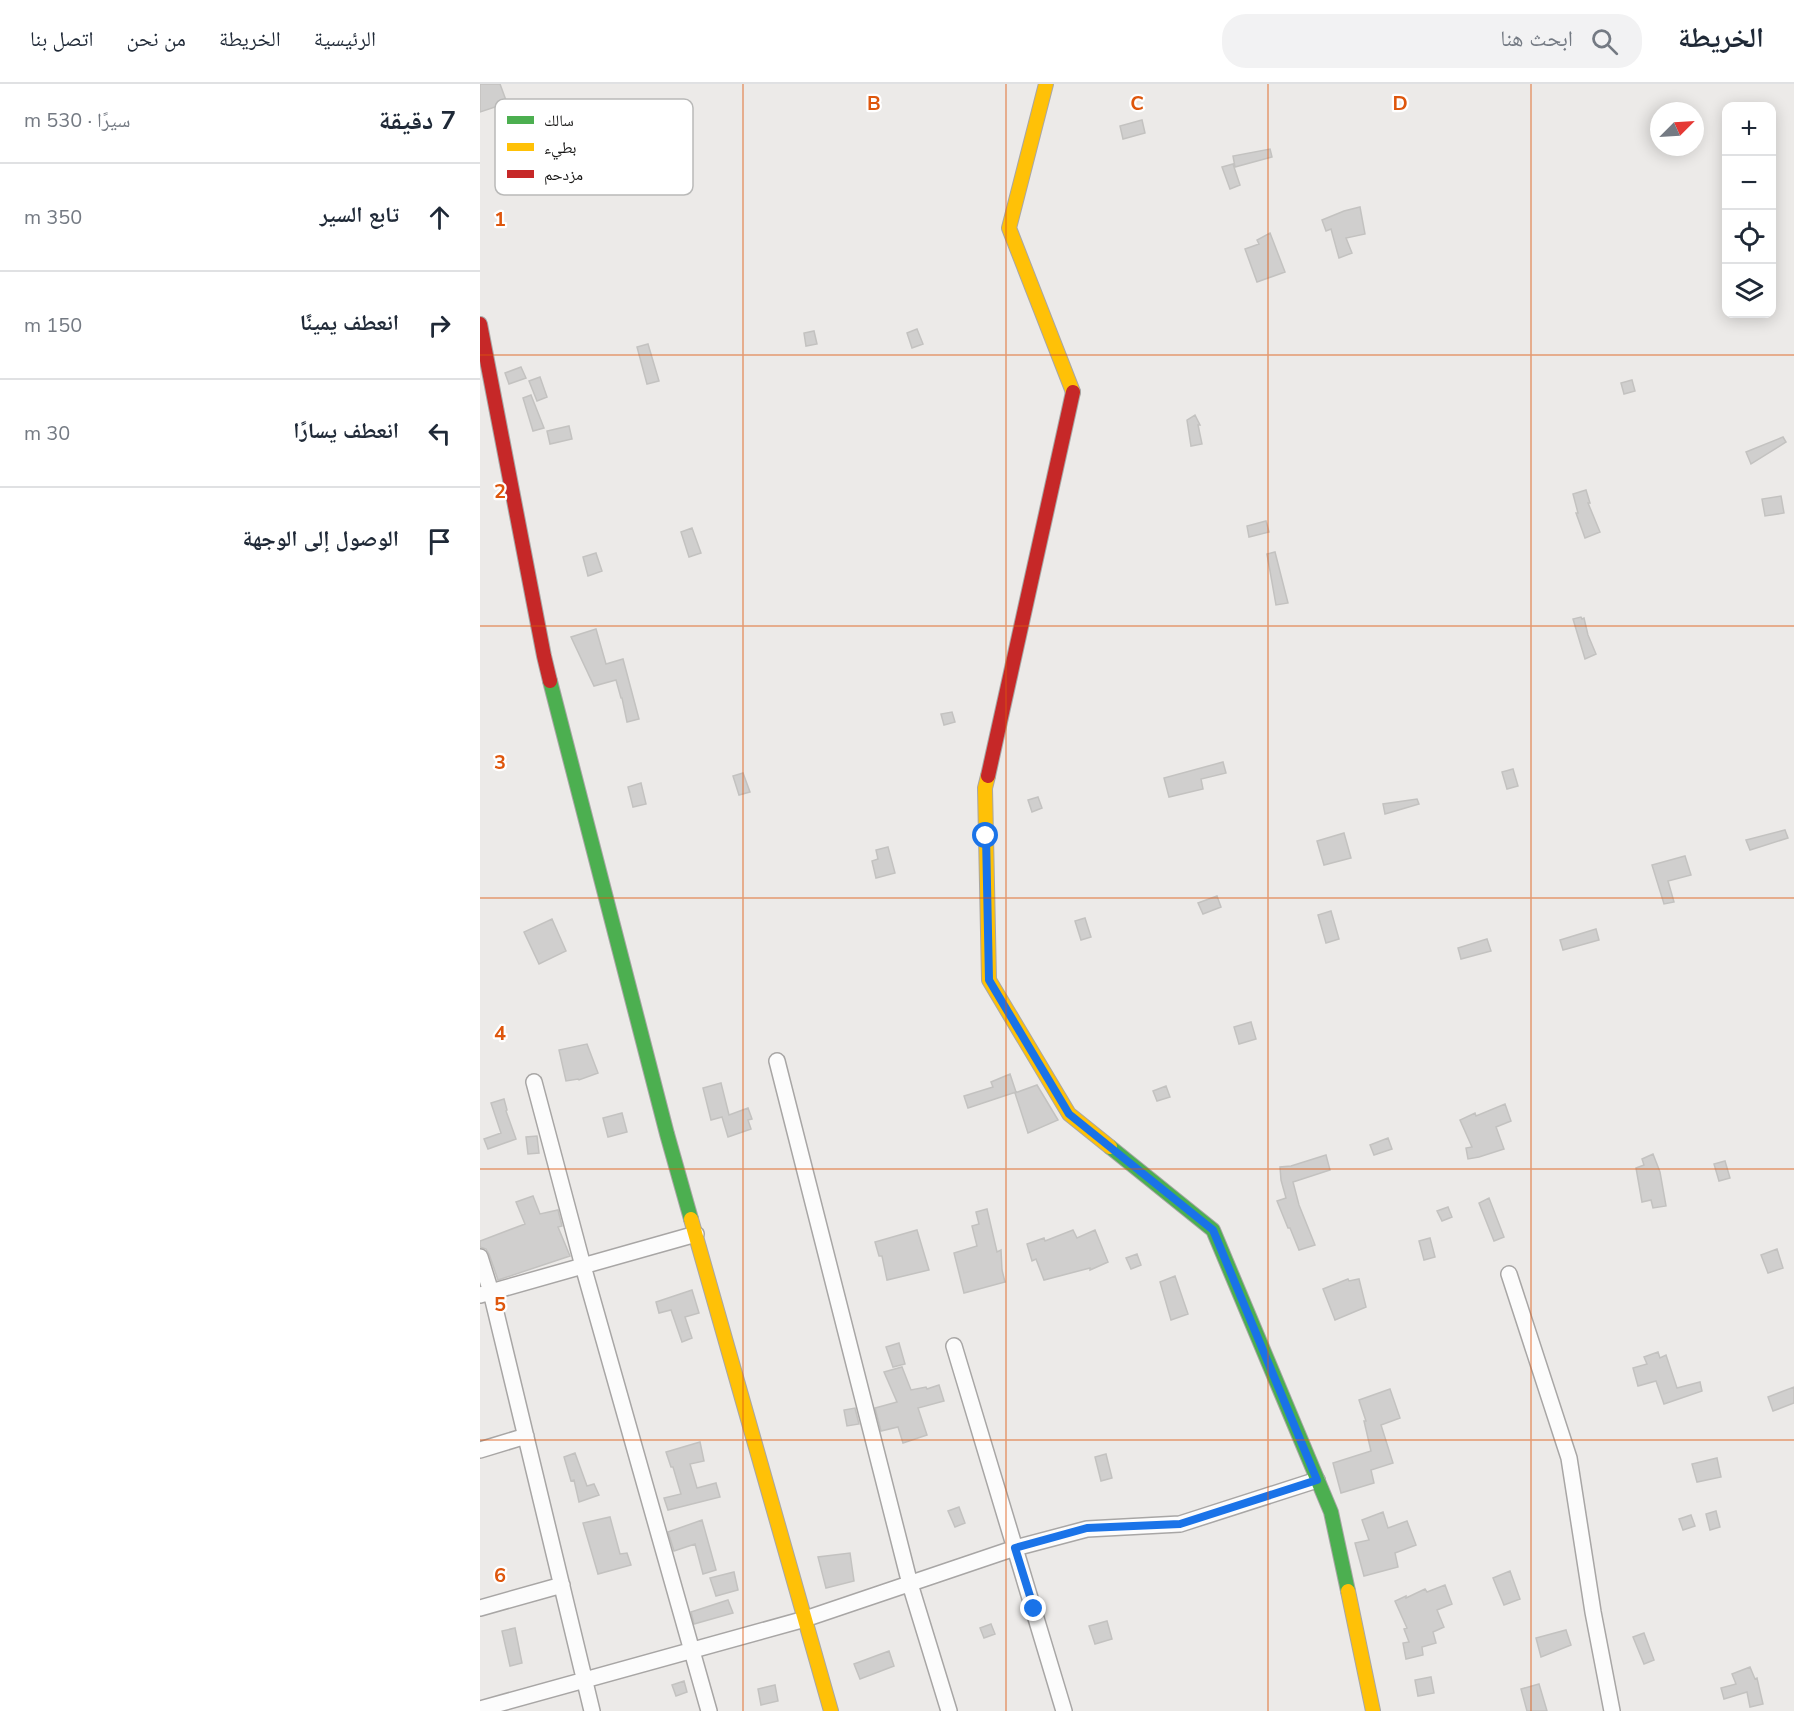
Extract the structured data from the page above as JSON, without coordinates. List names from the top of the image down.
{
  "legend": ["سالك", "بطيء", "مزدحم"],
  "north": "top right",
  "page": {
    "header": "الخريطة",
    "search": "ابحث هنا",
    "nav": [
      "الرئيسية",
      "الخريطة",
      "من نحن",
      "اتصل بنا"
    ],
    "heading": ["7 دقيقة", "سيرًا · 530 m"],
    "map_buttons": ["+", "−"],
    "list": [
      ["تابع السير", "350 m"],
      ["انعطف يمينًا", "150 m"],
      ["انعطف يسارًا", "30 m"],
      "الوصول إلى الوجهة"
    ]
  },
  "grid": {
    "columns": ["B", "C", "D"],
    "rows": [
      "1",
      "2",
      "3",
      "4",
      "5",
      "6"
    ]
  }
}
